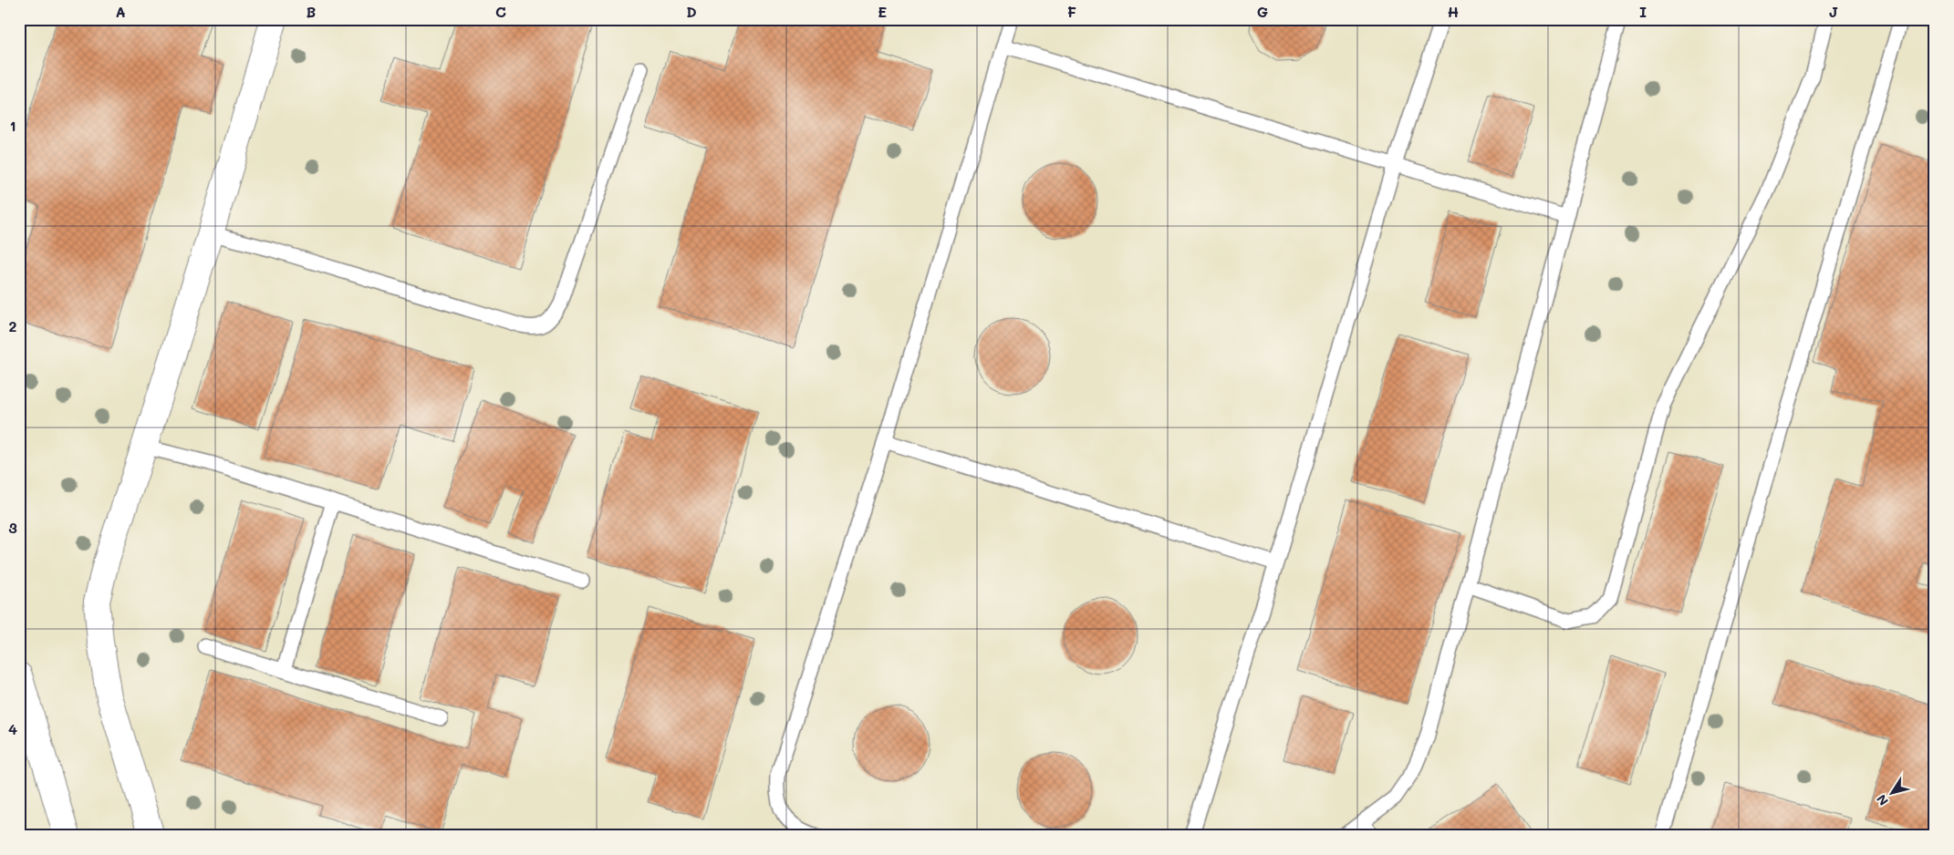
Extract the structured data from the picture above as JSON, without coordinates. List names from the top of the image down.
{
  "north": "bottom left",
  "grid": {
    "columns": [
      "A",
      "B",
      "C",
      "D",
      "E",
      "F",
      "G",
      "H",
      "I",
      "J"
    ],
    "rows": [
      "1",
      "2",
      "3",
      "4"
    ]
  }
}
